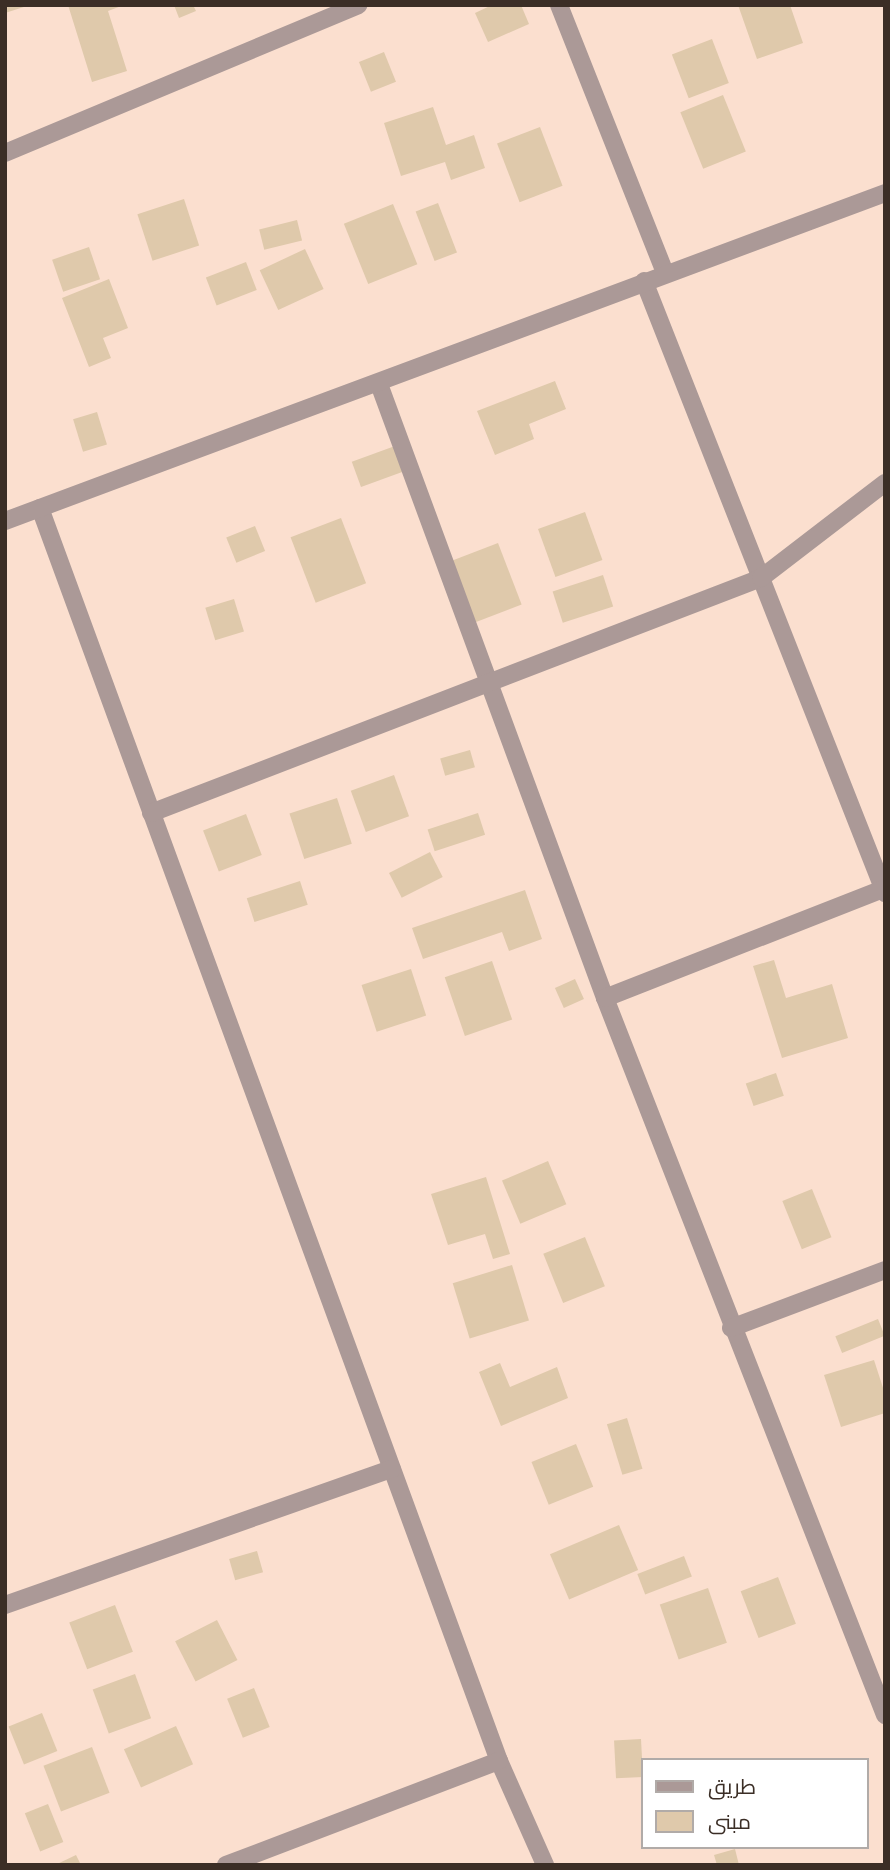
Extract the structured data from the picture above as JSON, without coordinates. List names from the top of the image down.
{
  "legend": ["طريق", "مبنى"]
}
